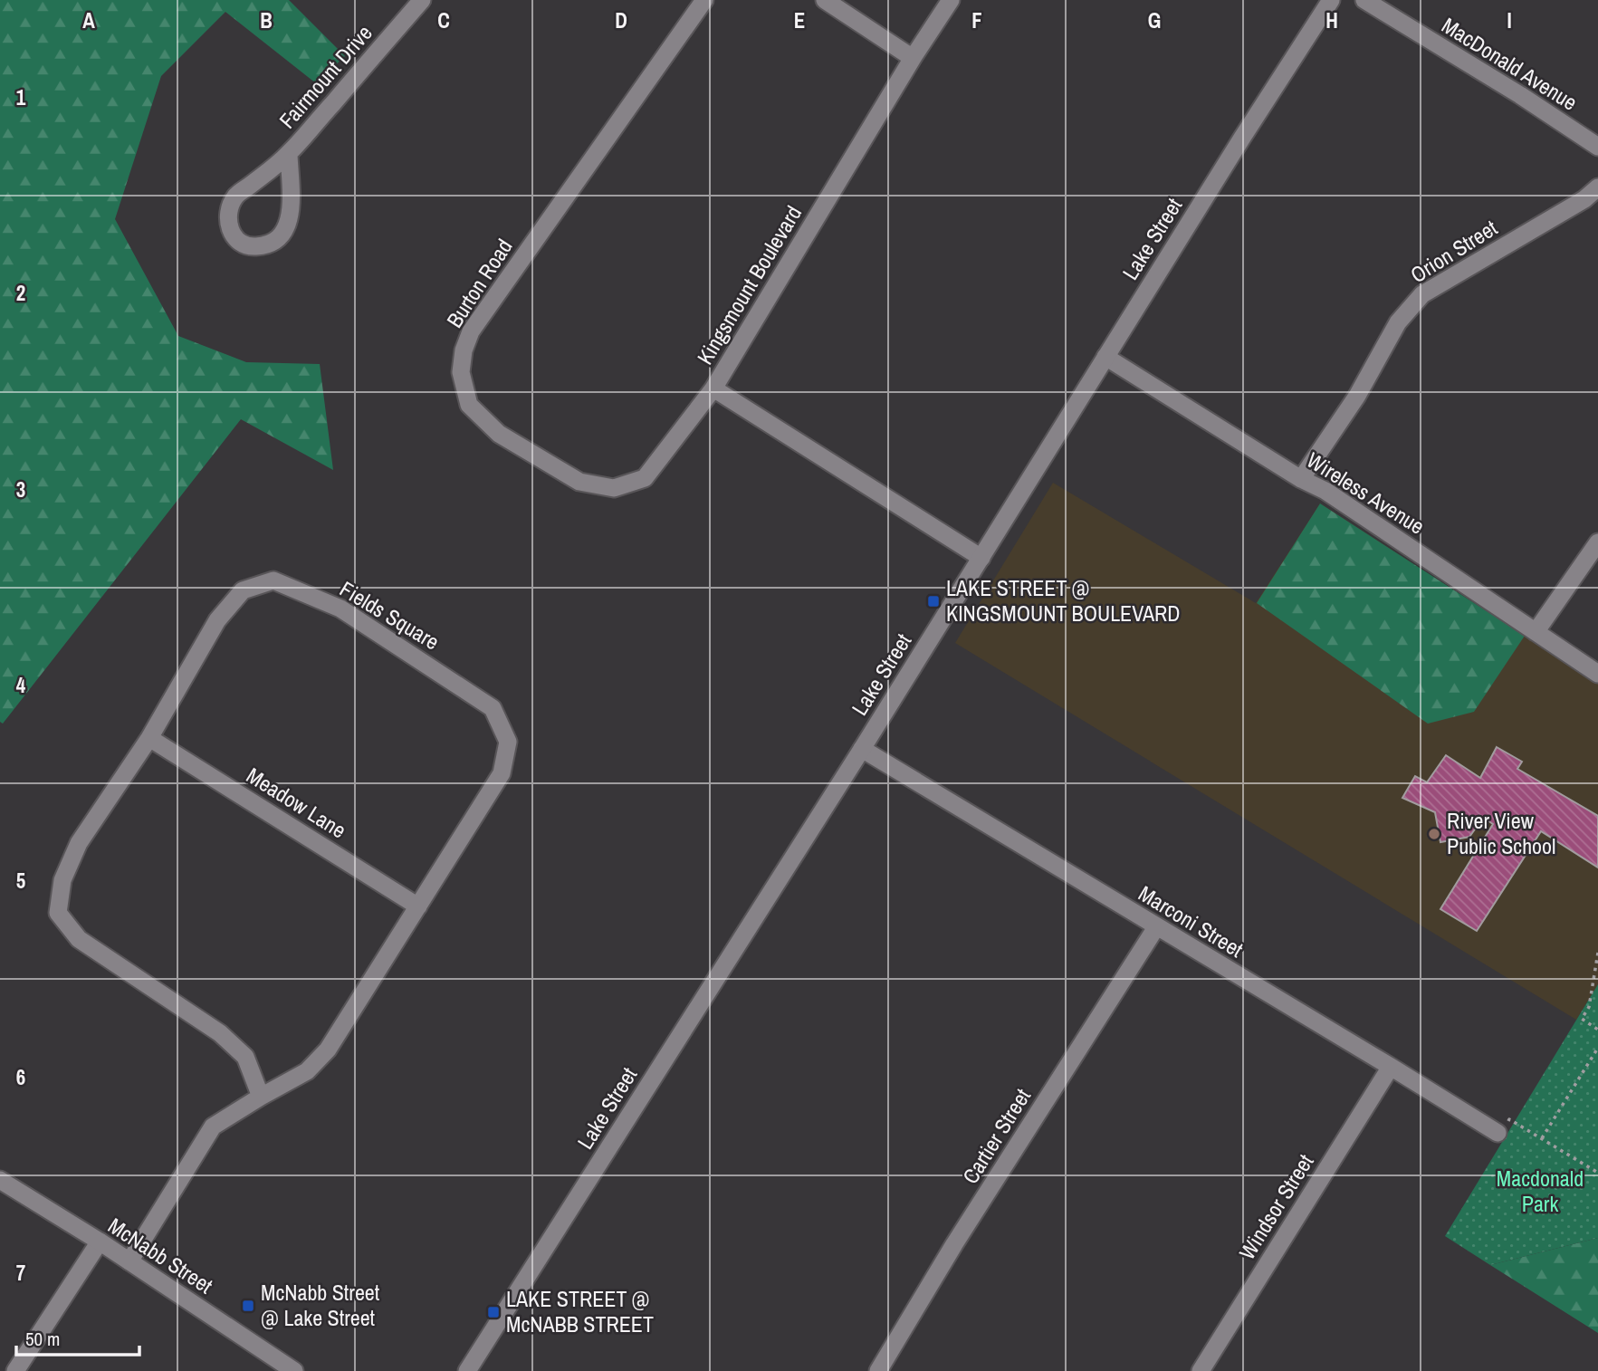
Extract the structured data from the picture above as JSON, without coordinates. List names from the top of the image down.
{
  "streets": {
    "street": [
      "MacDonald Avenue",
      "Fairmount Drive",
      "Lake Street",
      "Orion Street",
      "Burton Road",
      "Kingsmount Boulevard",
      "Wireless Avenue",
      "Fields Square",
      "Meadow Lane",
      "Marconi Street",
      "Cartier Street",
      "Windsor Street",
      "McNabb Street"
    ]
  },
  "crossings": [
    ["Lake Street", "Kingsmount Boulevard"],
    ["Lake Street", "Wireless Avenue"],
    ["Lake Street", "Marconi Street"],
    ["Orion Street", "Wireless Avenue"],
    ["Burton Road", "Kingsmount Boulevard"],
    ["Fields Square", "Meadow Lane"],
    ["Fields Square", "McNabb Street"],
    ["Marconi Street", "Cartier Street"],
    ["Marconi Street", "Windsor Street"]
  ],
  "parks": ["Macdonald Park"],
  "places": {
    "transit": ["LAKE STREET @ KINGSMOUNT BOULEVARD", "McNabb Street @ Lake Street", "LAKE STREET @ McNABB STREET"],
    "other": ["River View Public School"]
  },
  "scale_bar": "50 m",
  "grid": {
    "columns": [
      "A",
      "B",
      "C",
      "D",
      "E",
      "F",
      "G",
      "H",
      "I"
    ],
    "rows": [
      "1",
      "2",
      "3",
      "4",
      "5",
      "6",
      "7"
    ]
  }
}
